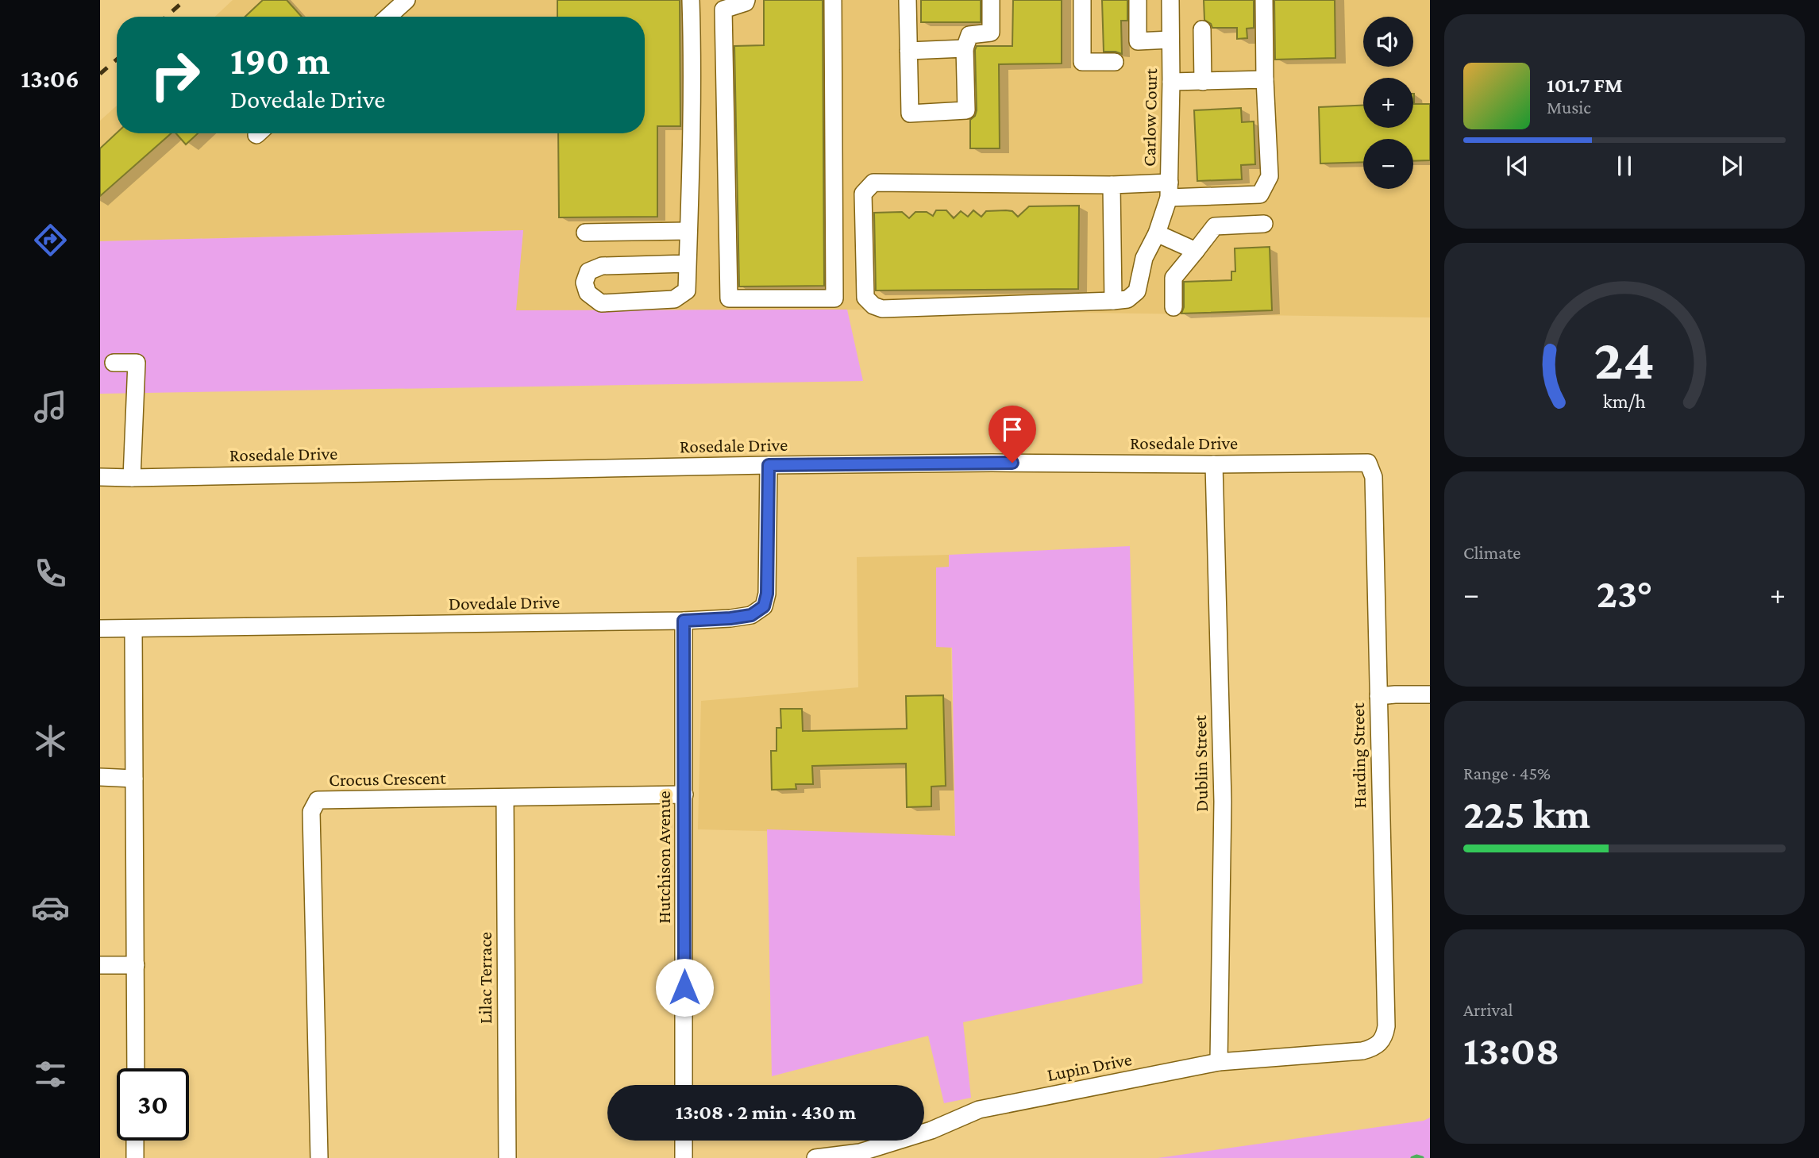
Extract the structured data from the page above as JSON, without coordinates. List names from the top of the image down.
{
  "streets": {
    "street": [
      "Carlow Court",
      "Rosedale Drive",
      "Dovedale Drive",
      "Harding Street",
      "Dublin Street",
      "Crocus Crescent",
      "Hutchison Avenue",
      "Lilac Terrace",
      "Lupin Drive"
    ]
  },
  "crossings": [
    ["Rosedale Drive", "Dovedale Drive"],
    ["Rosedale Drive", "Harding Street"],
    ["Rosedale Drive", "Dublin Street"],
    ["Dovedale Drive", "Hutchison Avenue"],
    ["Harding Street", "Lupin Drive"],
    ["Dublin Street", "Lupin Drive"],
    ["Crocus Crescent", "Hutchison Avenue"],
    ["Crocus Crescent", "Lilac Terrace"]
  ],
  "page": {
    "tabs": "13:06",
    "map_buttons": ["+", "−"],
    "turn": ["190 m", "Dovedale Drive"],
    "song": ["101.7 FM", "Music"],
    "tile": [
      "Climate",
      ["Range · 45%", "225 km"],
      ["Arrival", "13:08"]
    ],
    "heat": ["−", "23°", "+"],
    "limit": "30",
    "trip": "13:08 · 2 min · 430 m",
    "gauge": ["24", "km/h"]
  }
}
